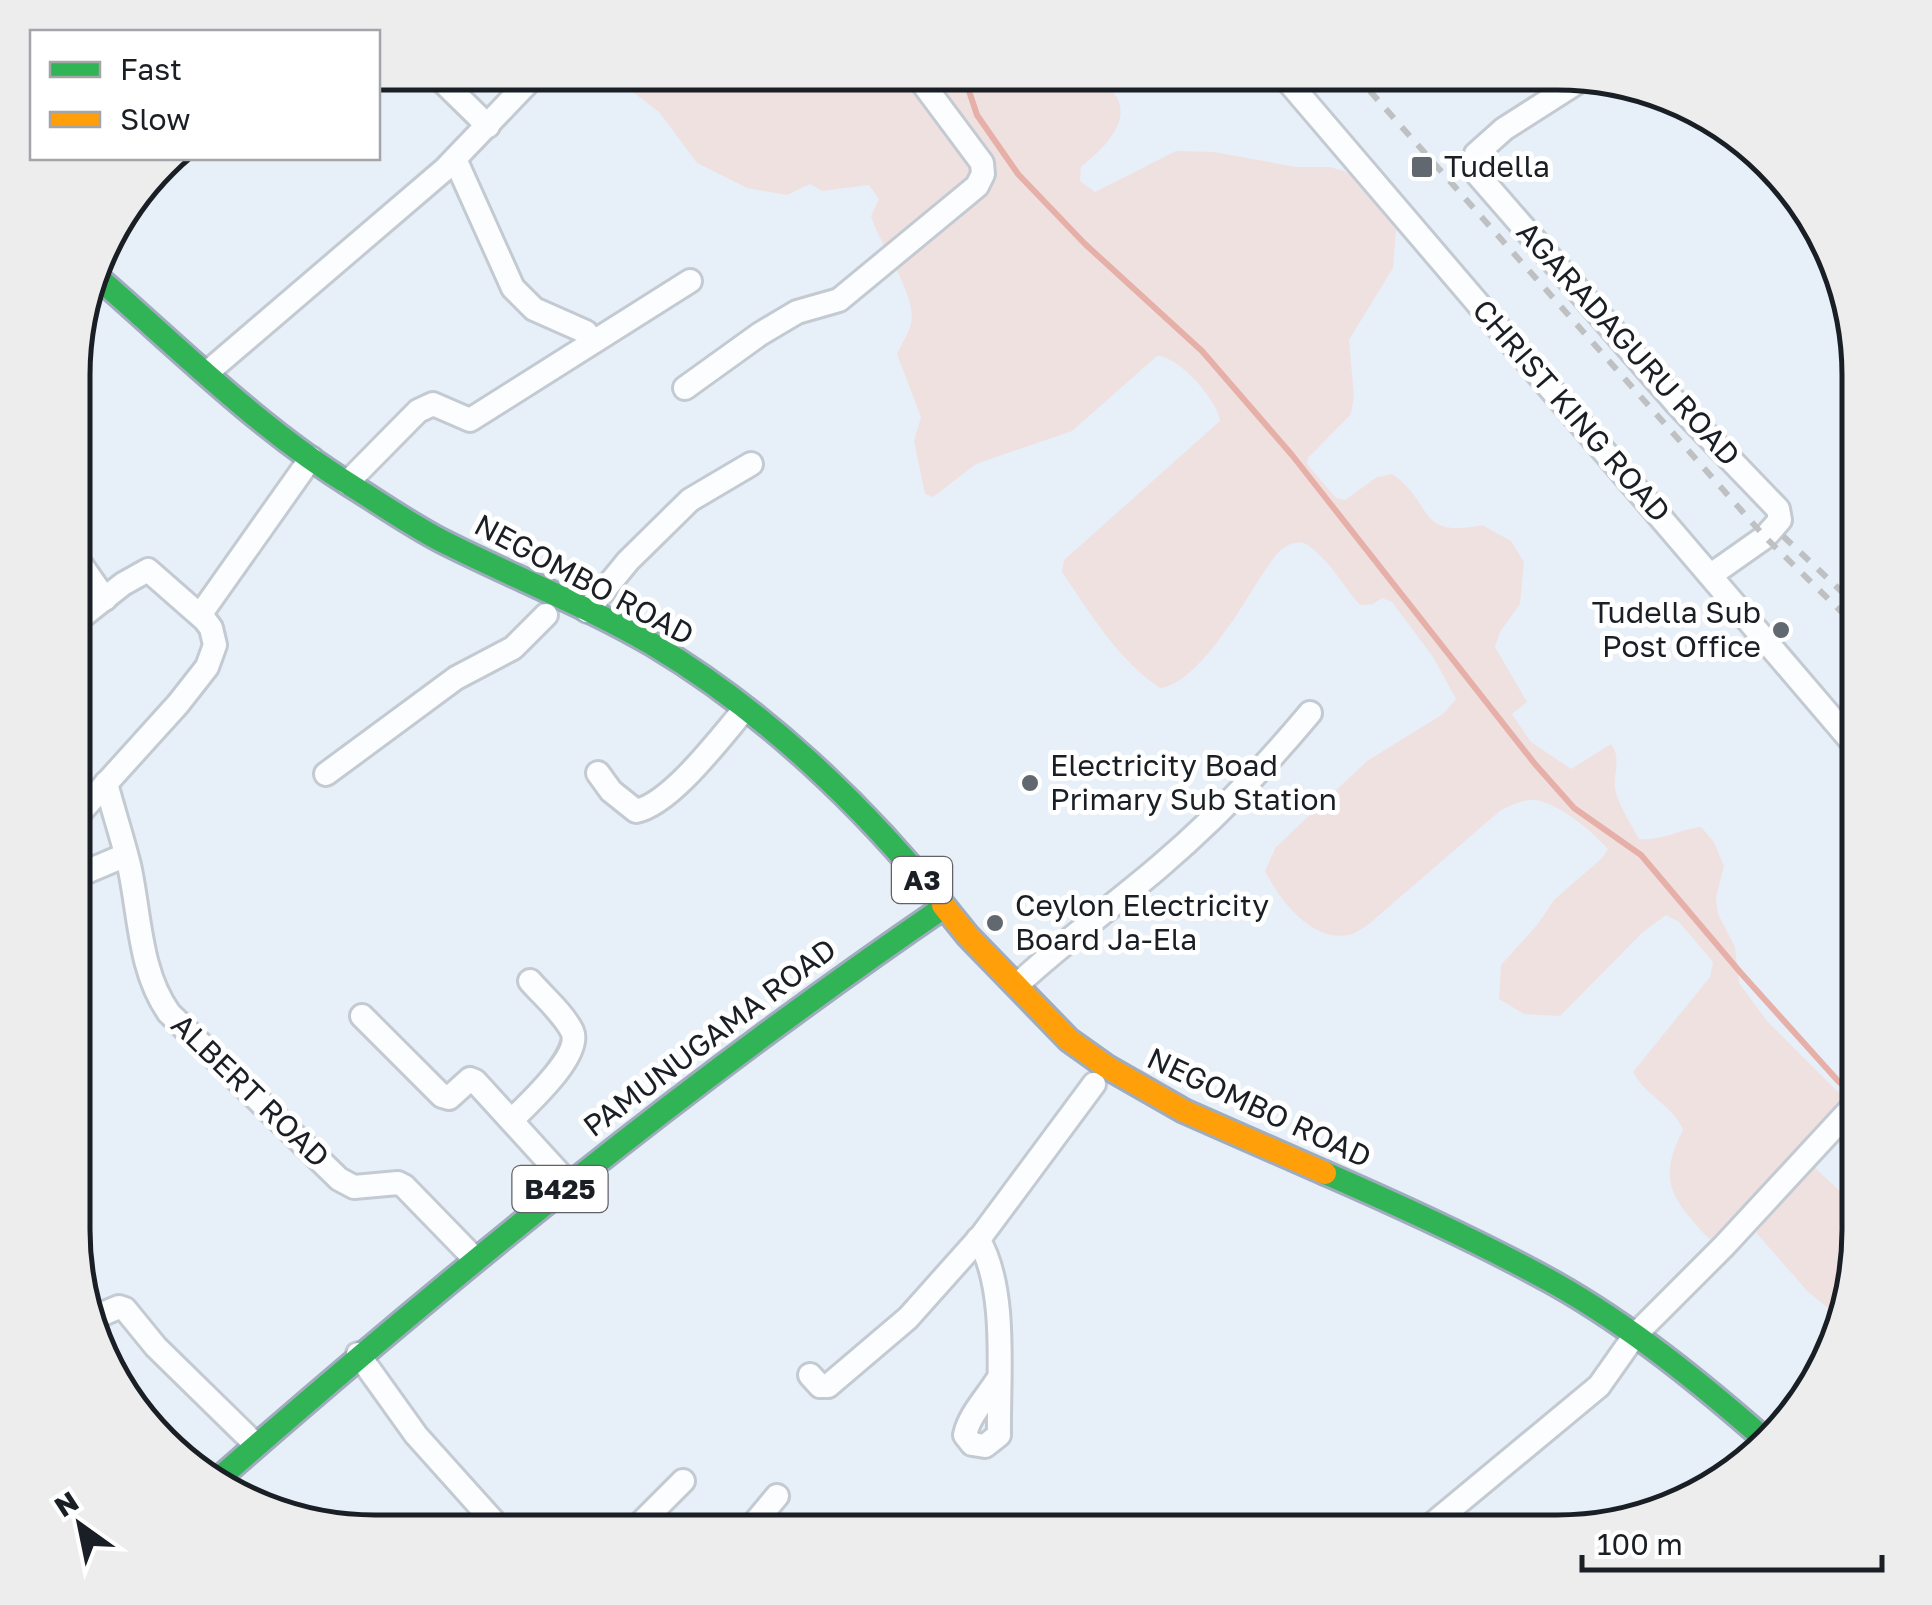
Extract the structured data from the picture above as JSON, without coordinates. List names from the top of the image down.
{
  "streets": {
    "main road": [
      "NEGOMBO ROAD",
      "A3",
      "PAMUNUGAMA ROAD",
      "B425"
    ],
    "street": ["AGARADAGURU ROAD", "CHRIST KING ROAD", "ALBERT ROAD"]
  },
  "crossings": [
    ["AGARADAGURU ROAD", "CHRIST KING ROAD"],
    ["NEGOMBO ROAD", "PAMUNUGAMA ROAD"],
    ["PAMUNUGAMA ROAD", "ALBERT ROAD"]
  ],
  "places": {
    "transit": ["Tudella"],
    "other": ["Tudella Sub Post Office", "Electricity Boad Primary Sub Station", "Ceylon Electricity Board Ja-Ela"]
  },
  "legend": ["Fast", "Slow"],
  "scale_bar": "100 m",
  "north": "top left"
}
